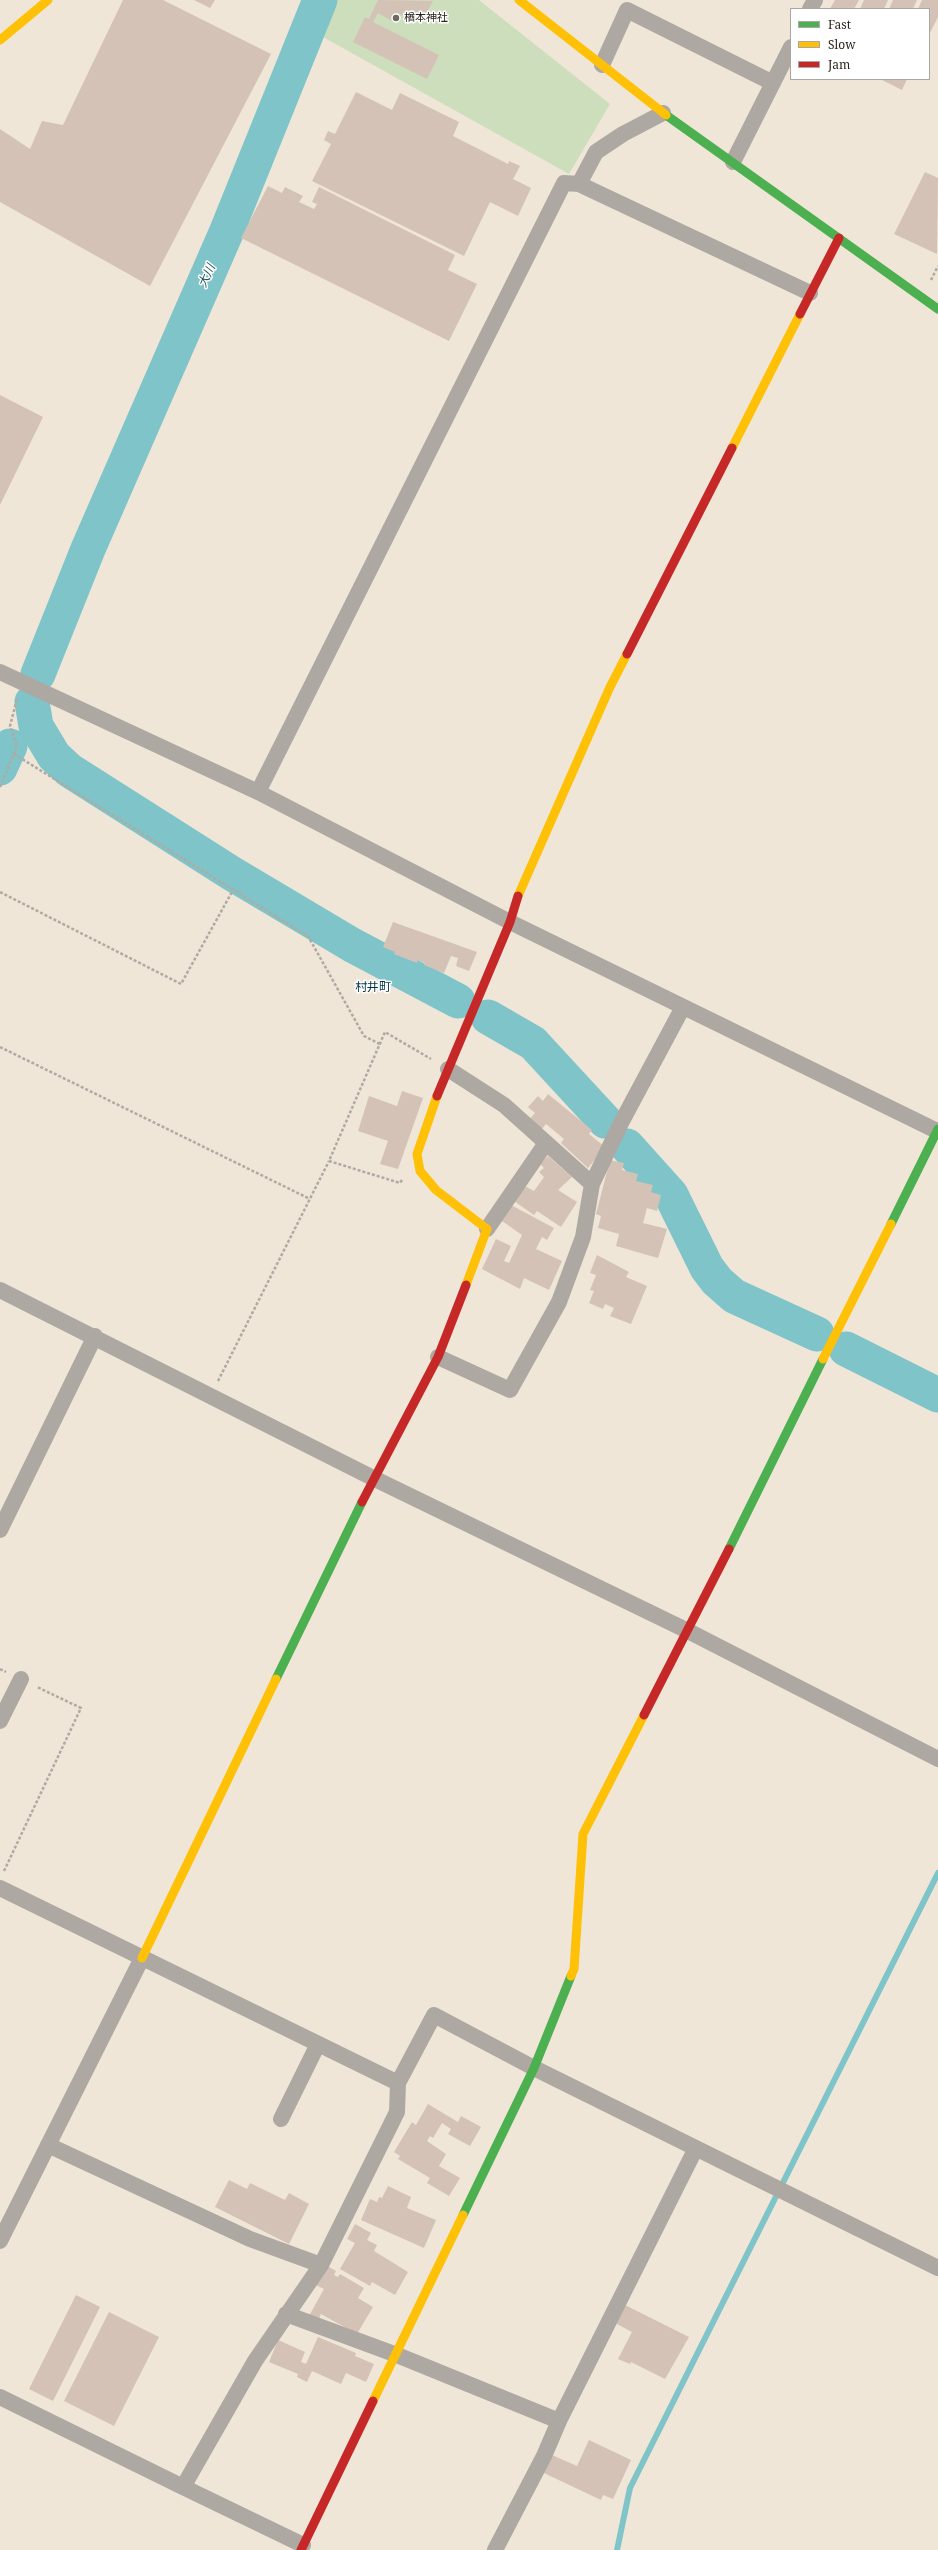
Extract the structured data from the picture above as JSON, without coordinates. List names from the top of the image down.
{
  "districts": ["村井町"],
  "water": ["大川"],
  "places": ["楢本神社"],
  "legend": ["Fast", "Slow", "Jam"]
}
